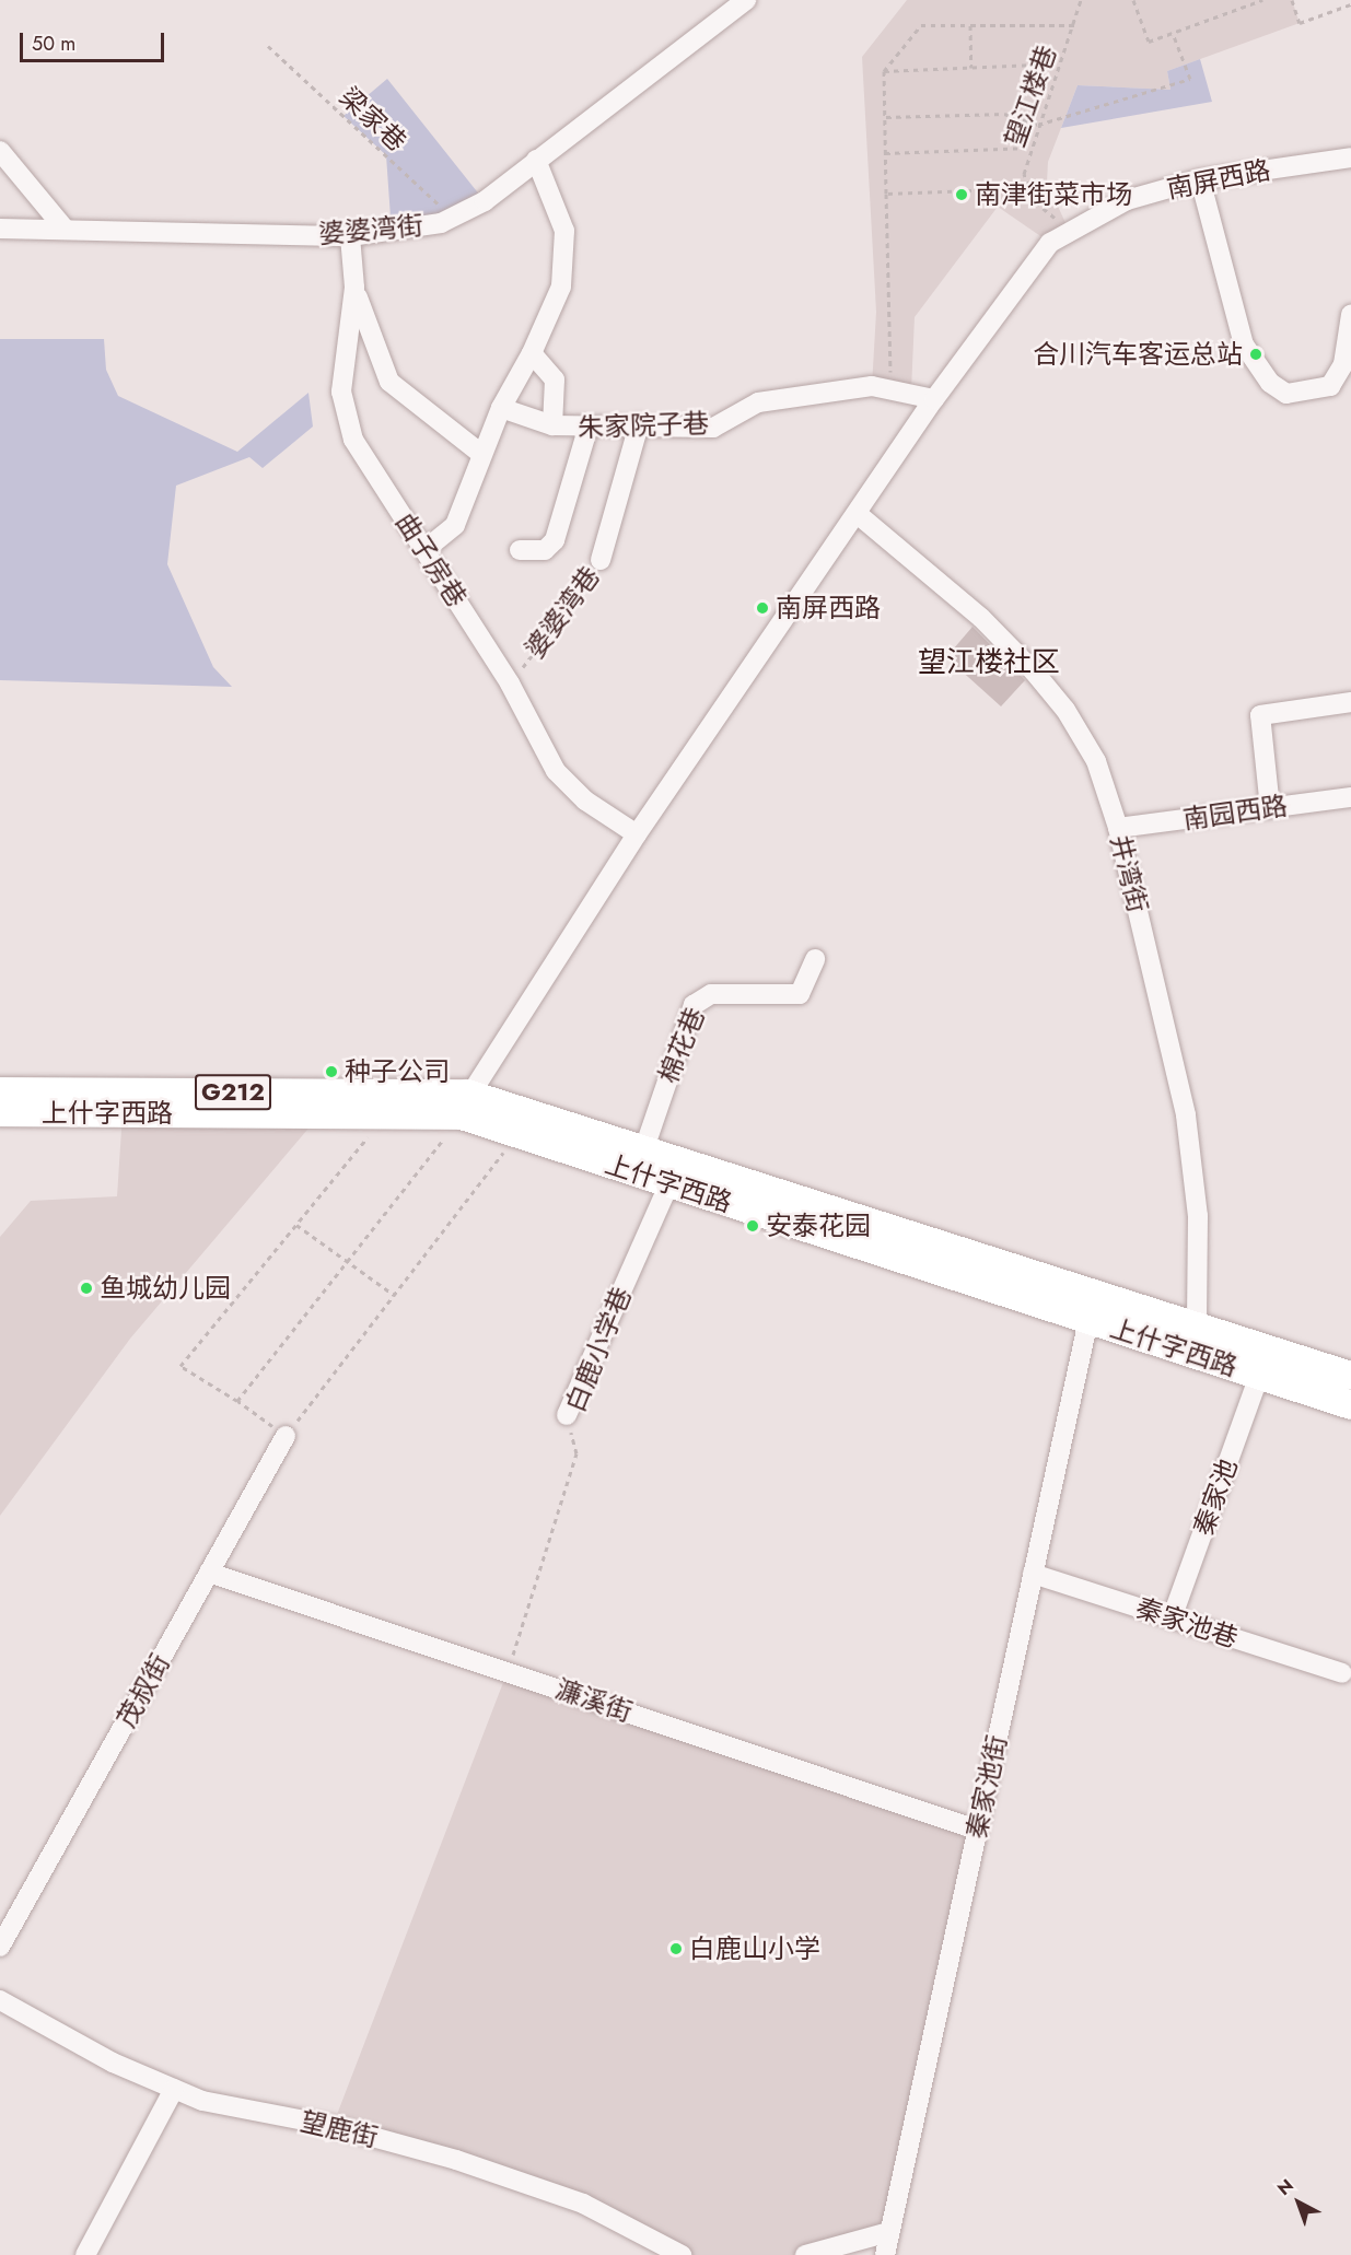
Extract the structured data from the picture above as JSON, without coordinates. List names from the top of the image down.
{
  "streets": {
    "highway": ["G212", "上什字西路"],
    "street": [
      "南屏西路",
      "婆婆湾街",
      "朱家院子巷",
      "曲子房巷",
      "婆婆湾巷",
      "南园西路",
      "井湾街",
      "棉花巷",
      "白鹿小学巷",
      "秦家池",
      "秦家池巷",
      "茂叔街",
      "濂溪街",
      "秦家池街",
      "望鹿街"
    ],
    "path": ["望江楼巷", "梁家巷"]
  },
  "crossings": [
    ["望江楼巷", "南屏西路"],
    ["梁家巷", "婆婆湾街"],
    ["南屏西路", "朱家院子巷"],
    ["南屏西路", "曲子房巷"],
    ["南屏西路", "井湾街"],
    ["南屏西路", "上什字西路"],
    ["婆婆湾街", "曲子房巷"],
    ["朱家院子巷", "婆婆湾巷"],
    ["曲子房巷", "婆婆湾巷"],
    ["南园西路", "井湾街"],
    ["井湾街", "上什字西路"],
    ["棉花巷", "上什字西路"],
    ["上什字西路", "白鹿小学巷"],
    ["上什字西路", "秦家池"],
    ["上什字西路", "秦家池街"],
    ["白鹿小学巷", "濂溪街"],
    ["秦家池", "秦家池巷"],
    ["秦家池巷", "秦家池街"],
    ["茂叔街", "濂溪街"],
    ["濂溪街", "秦家池街"]
  ],
  "districts": ["望江楼社区"],
  "places": [
    "南津街菜市场",
    "合川汽车客运总站",
    "南屏西路",
    "种子公司",
    "安泰花园",
    "鱼城幼儿园",
    "白鹿山小学"
  ],
  "scale_bar": "50 m",
  "north": "top left"
}
